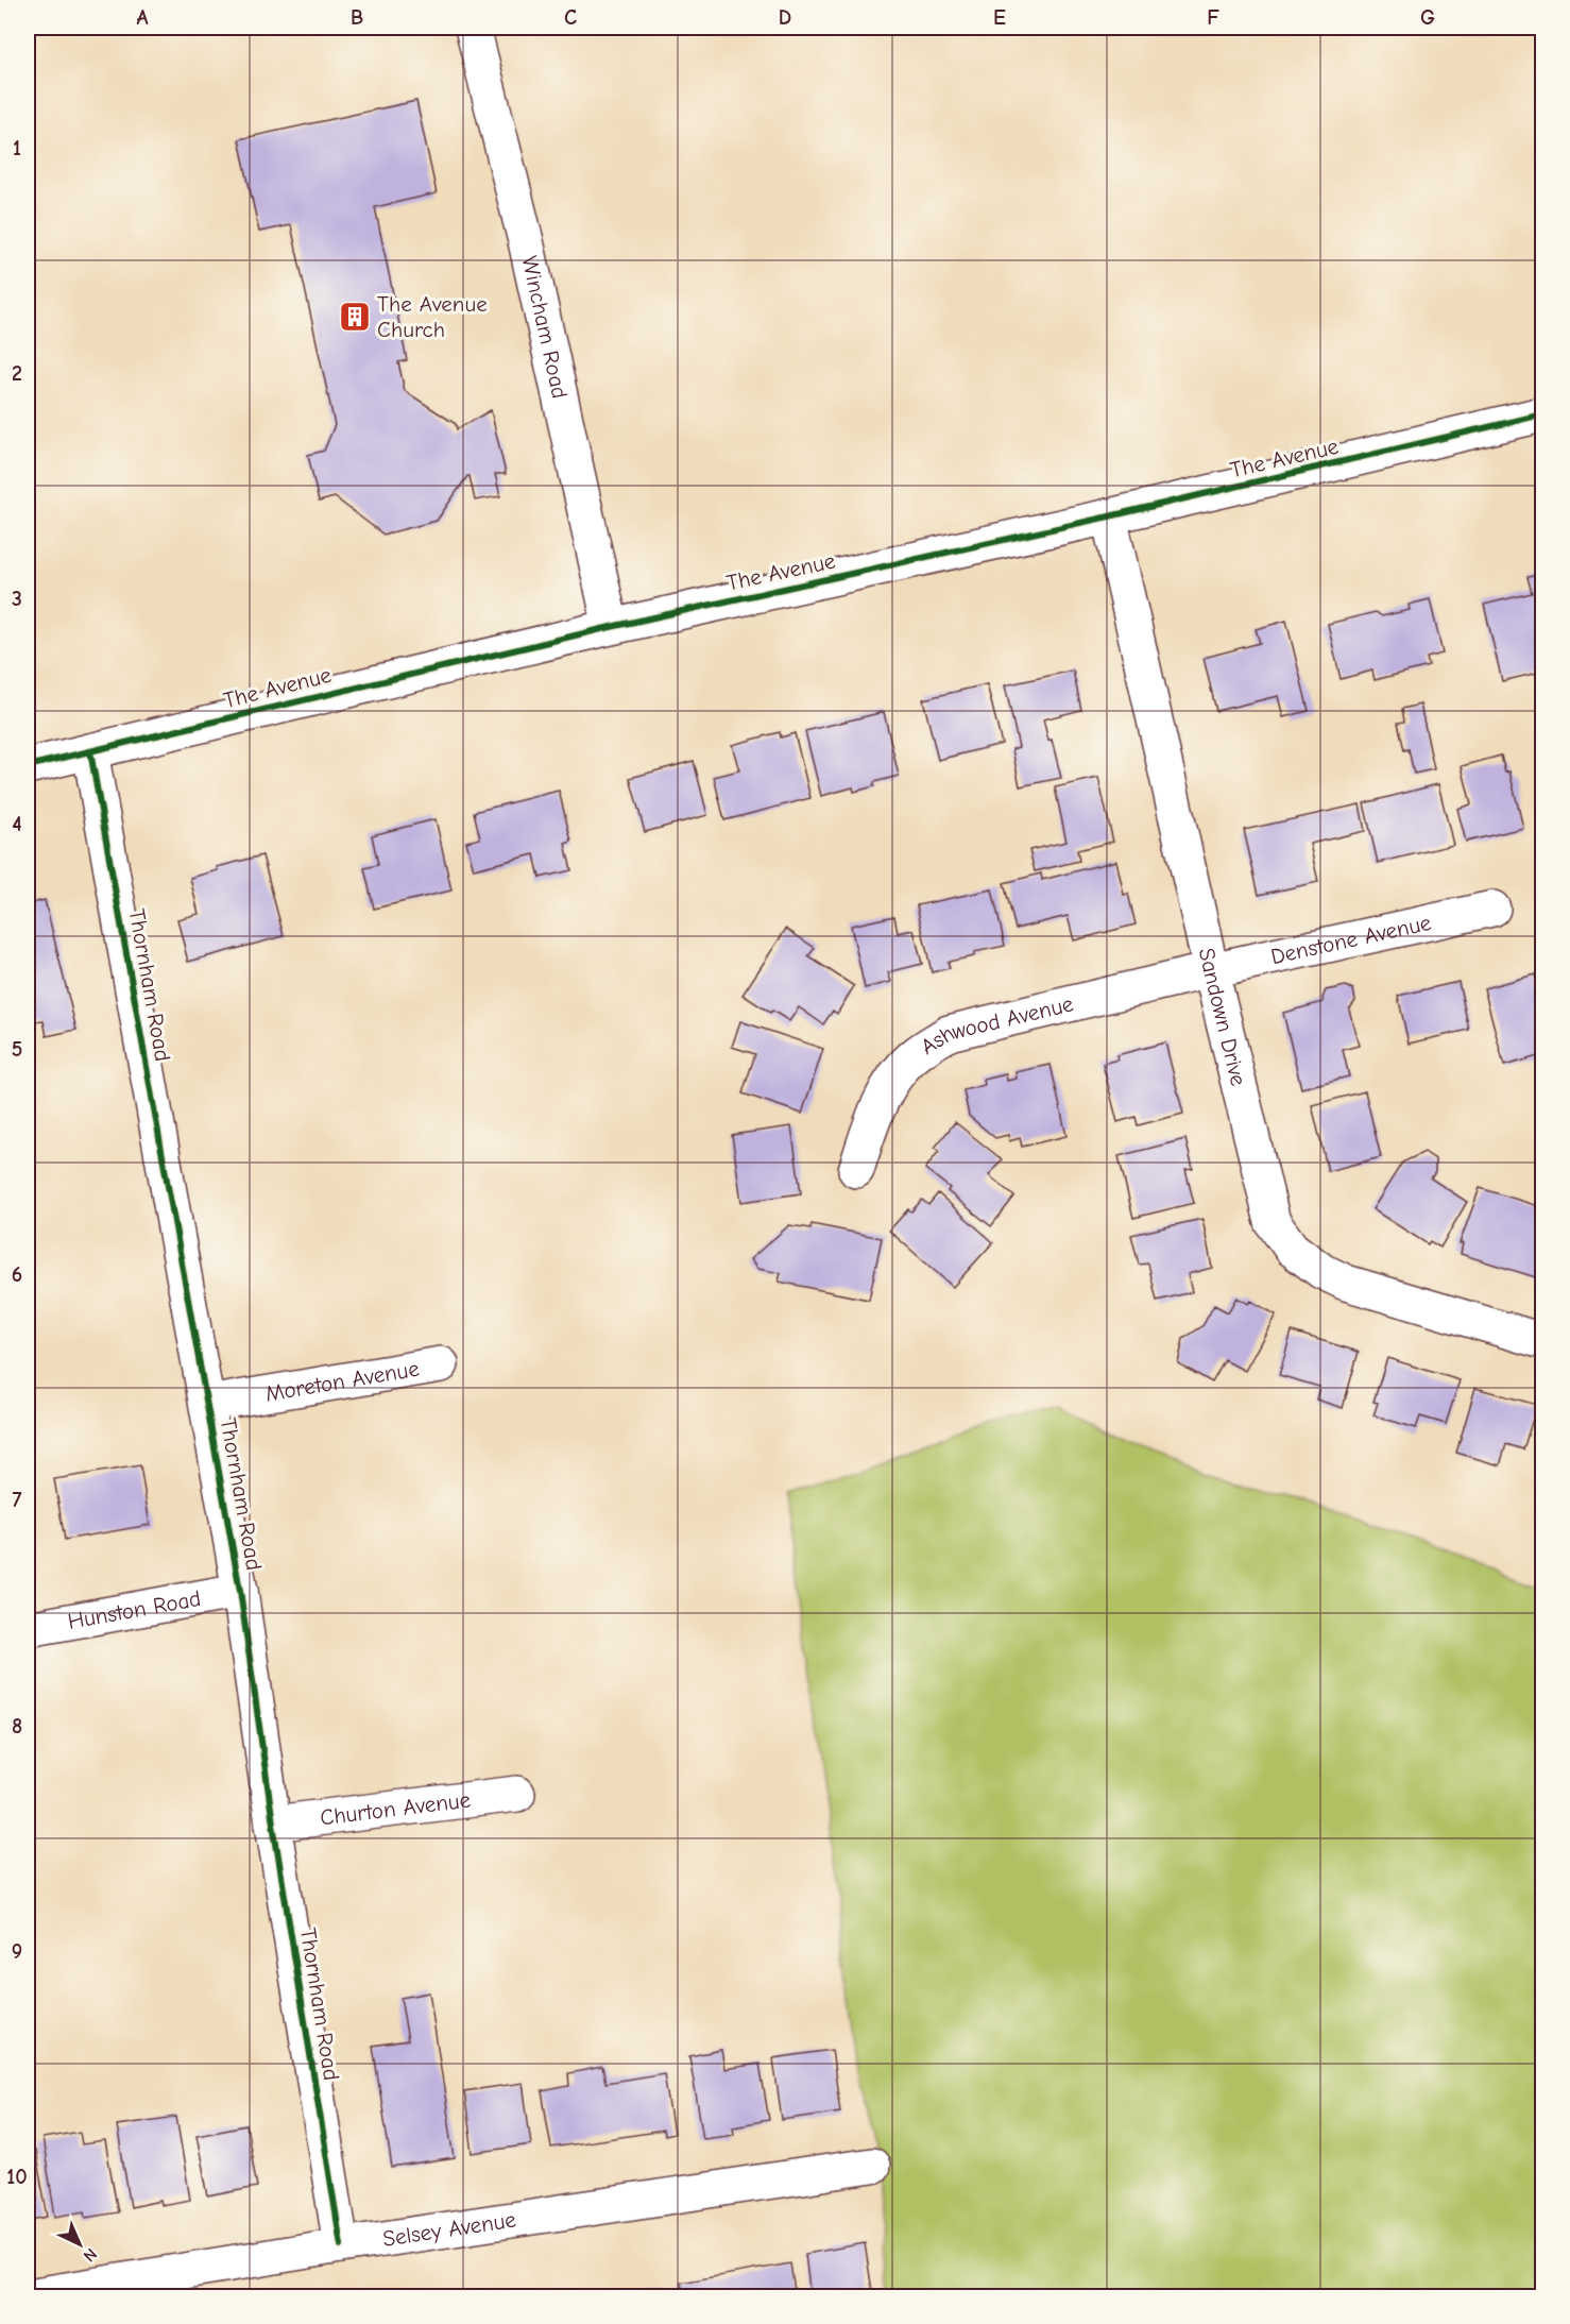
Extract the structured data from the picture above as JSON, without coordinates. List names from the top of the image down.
{
  "streets": {
    "street": [
      "Wincham Road",
      "The Avenue",
      "Denstone Avenue",
      "Thornham Road",
      "Sandown Drive",
      "Ashwood Avenue",
      "Moreton Avenue",
      "Hunston Road",
      "Churton Avenue",
      "Selsey Avenue"
    ]
  },
  "crossings": [
    ["Wincham Road", "The Avenue"],
    ["The Avenue", "Thornham Road"],
    ["The Avenue", "Sandown Drive"],
    ["Denstone Avenue", "Sandown Drive"],
    ["Denstone Avenue", "Ashwood Avenue"],
    ["Thornham Road", "Moreton Avenue"],
    ["Thornham Road", "Hunston Road"],
    ["Thornham Road", "Churton Avenue"],
    ["Thornham Road", "Selsey Avenue"],
    ["Sandown Drive", "Ashwood Avenue"]
  ],
  "places": {
    "building": ["The Avenue Church"]
  },
  "north": "bottom right",
  "grid": {
    "columns": [
      "A",
      "B",
      "C",
      "D",
      "E",
      "F",
      "G"
    ],
    "rows": [
      "1",
      "2",
      "3",
      "4",
      "5",
      "6",
      "7",
      "8",
      "9",
      "10"
    ]
  }
}
